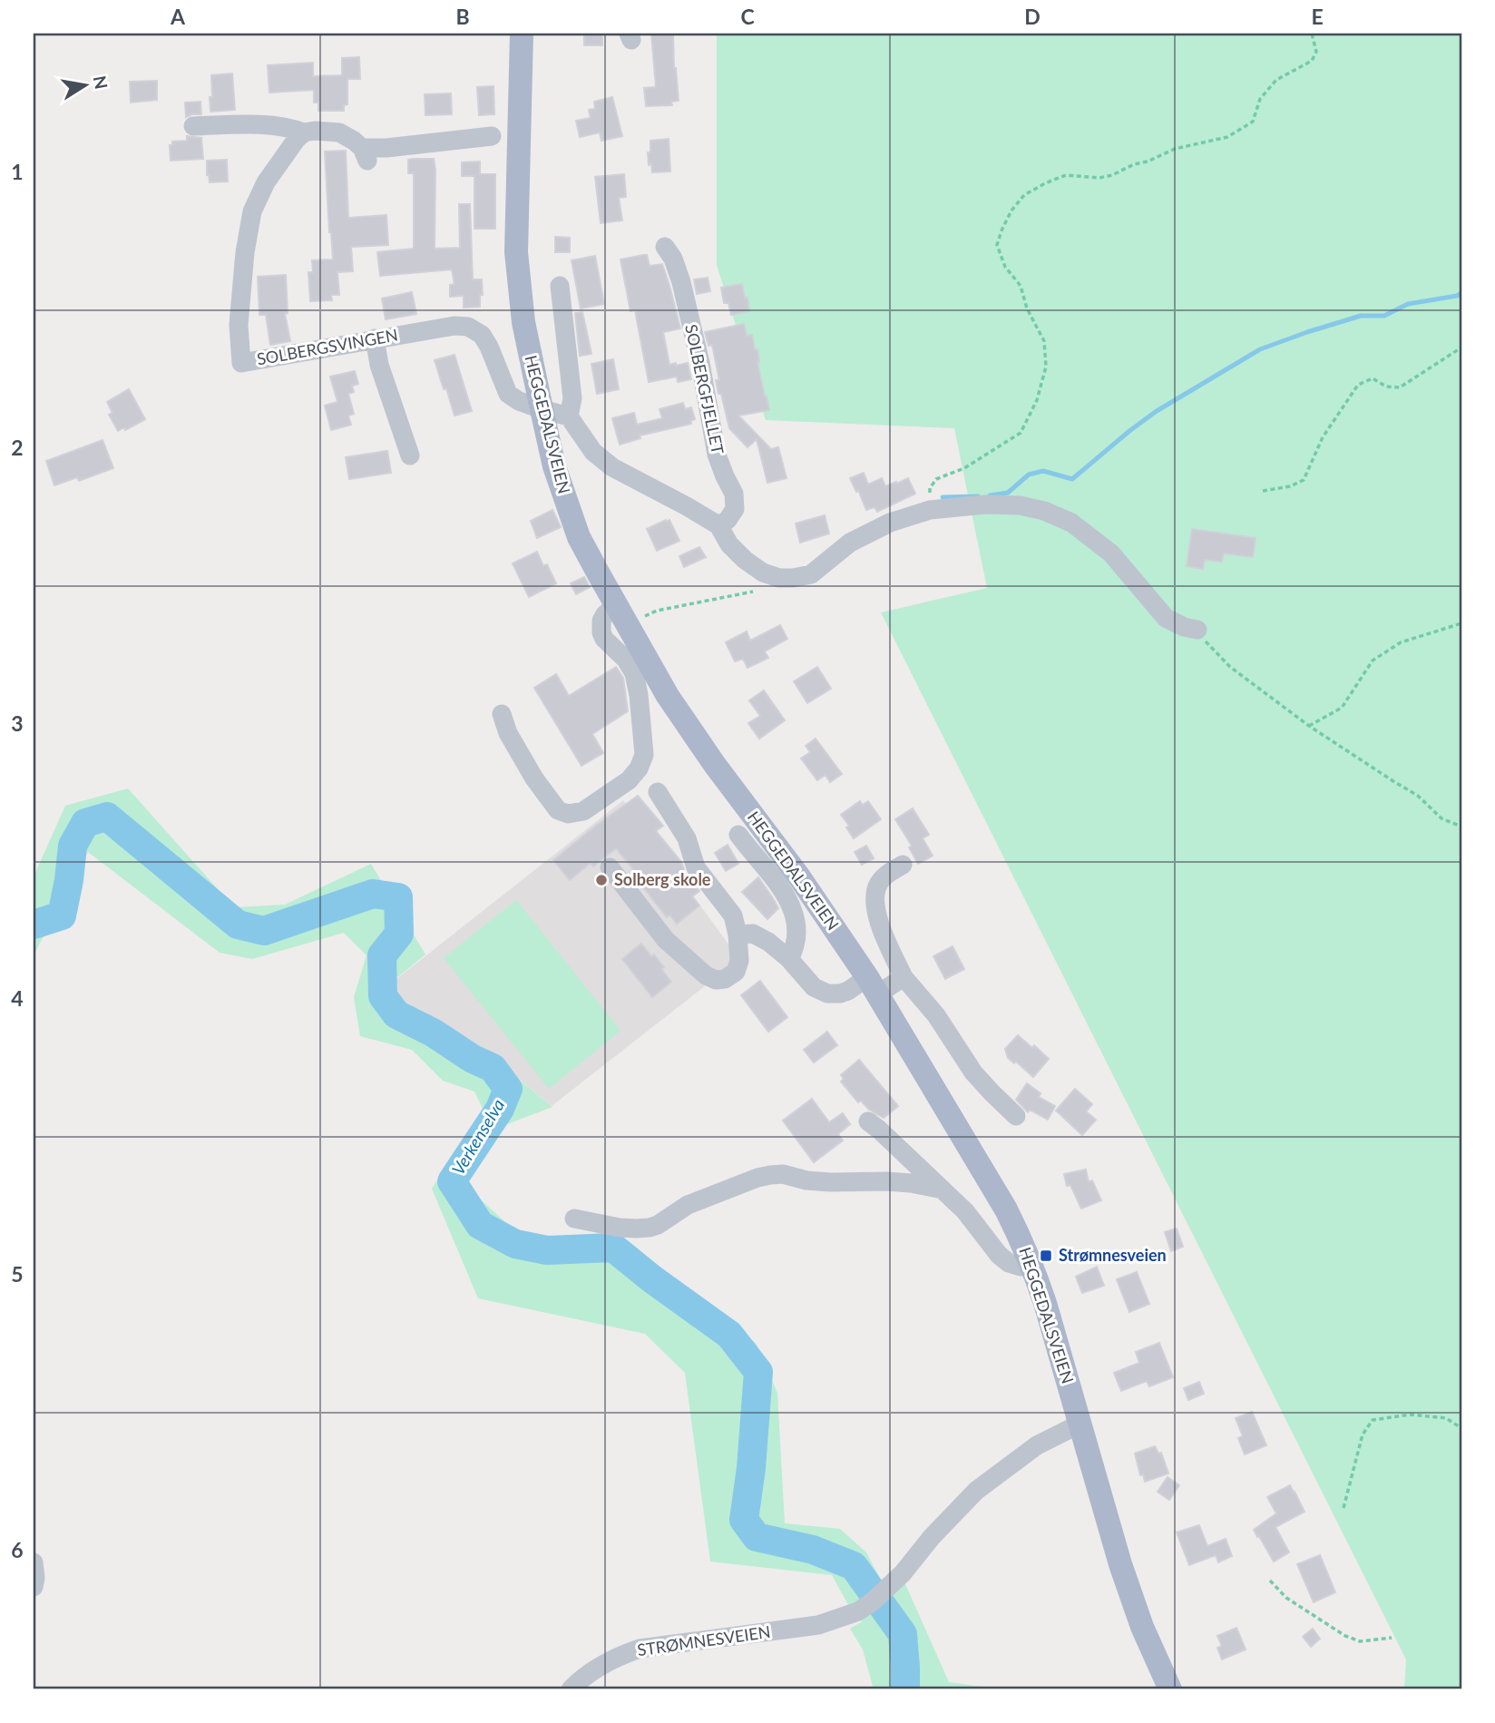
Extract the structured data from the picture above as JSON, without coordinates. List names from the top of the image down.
{
  "streets": {
    "main road": ["HEGGEDALSVEIEN"],
    "street": ["SOLBERGSVINGEN", "SOLBERGFJELLET", "STRØMNESVEIEN"]
  },
  "crossings": [
    ["SOLBERGSVINGEN", "HEGGEDALSVEIEN"],
    ["HEGGEDALSVEIEN", "STRØMNESVEIEN"]
  ],
  "water": ["Verkenselva"],
  "places": {
    "other": ["Solberg skole"],
    "transit": ["Strømnesveien"]
  },
  "north": "right",
  "grid": {
    "columns": [
      "A",
      "B",
      "C",
      "D",
      "E"
    ],
    "rows": [
      "1",
      "2",
      "3",
      "4",
      "5",
      "6"
    ]
  }
}
